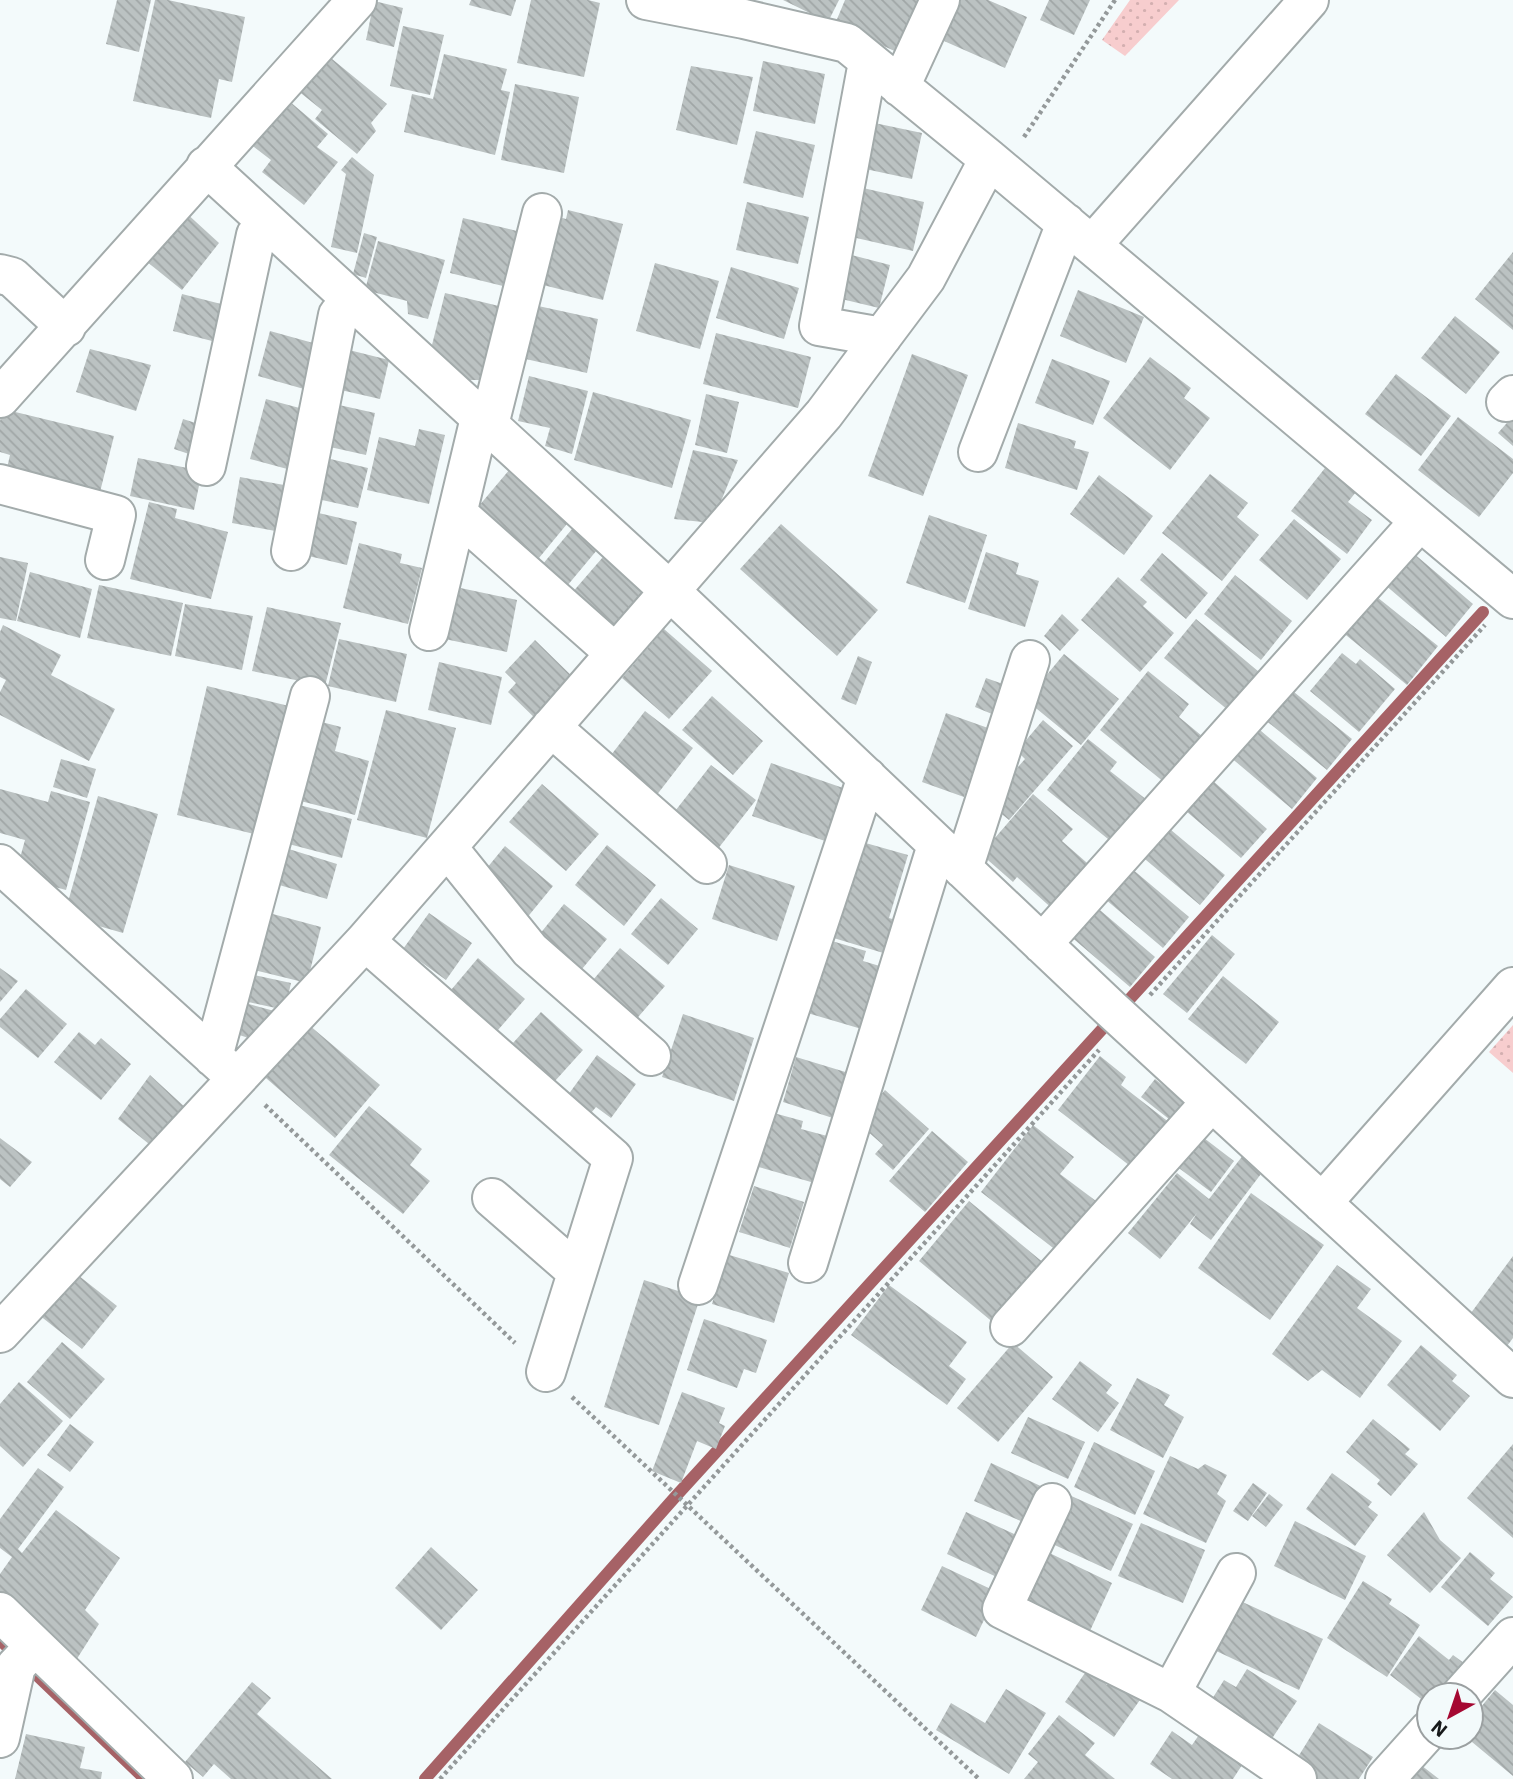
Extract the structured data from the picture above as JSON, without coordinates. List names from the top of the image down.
{
  "north": "bottom left"
}
